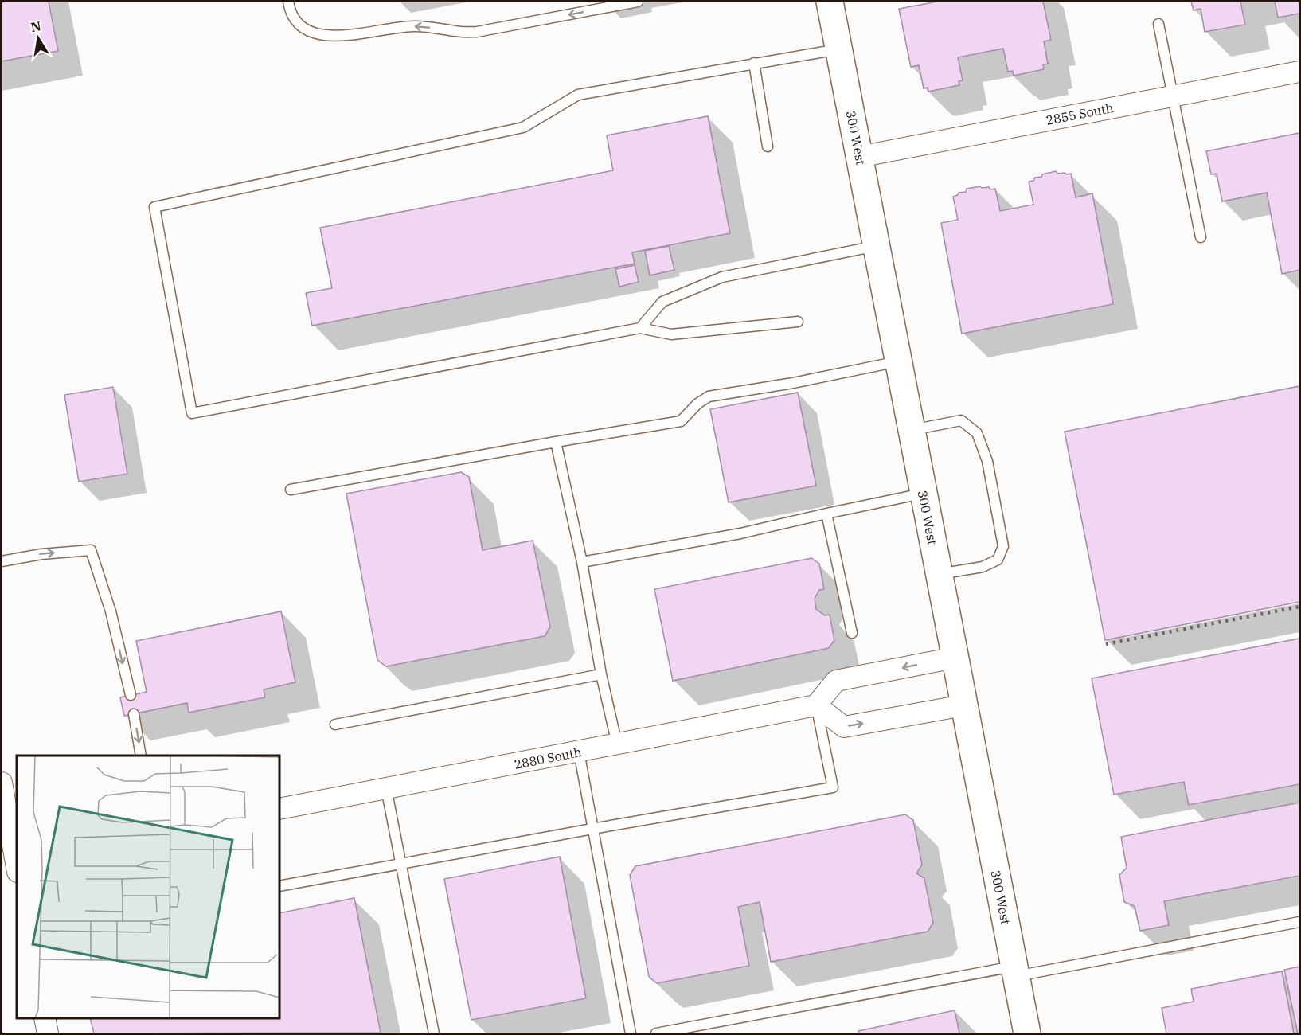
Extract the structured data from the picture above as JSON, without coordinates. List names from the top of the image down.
{
  "streets": {
    "main road": ["300 West"],
    "street": ["2855 South", "2880 South"]
  },
  "crossings": [
    ["2855 South", "300 West"]
  ],
  "north": "top"
}
